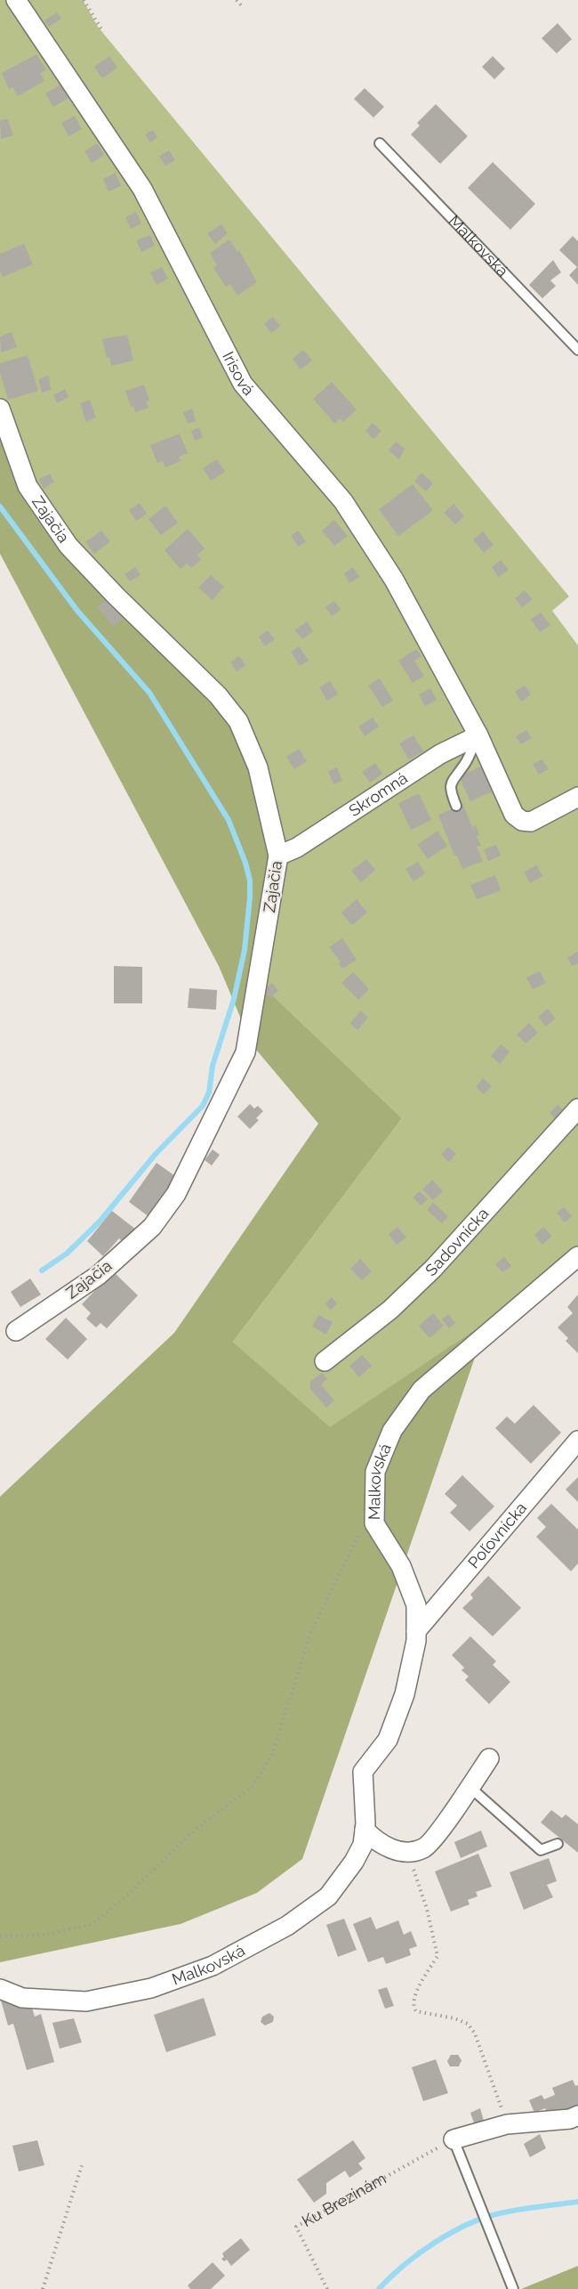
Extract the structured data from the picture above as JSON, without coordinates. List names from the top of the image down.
{
  "streets": {
    "street": [
      "Malkovská",
      "Irisová",
      "Zajačia",
      "Skromná",
      "Sadovnícka",
      "Poľovnícka"
    ],
    "path": ["Ku Brezinám"]
  },
  "crossings": [
    ["Malkovská", "Poľovnícka"],
    ["Irisová", "Skromná"],
    ["Zajačia", "Skromná"]
  ]
}
